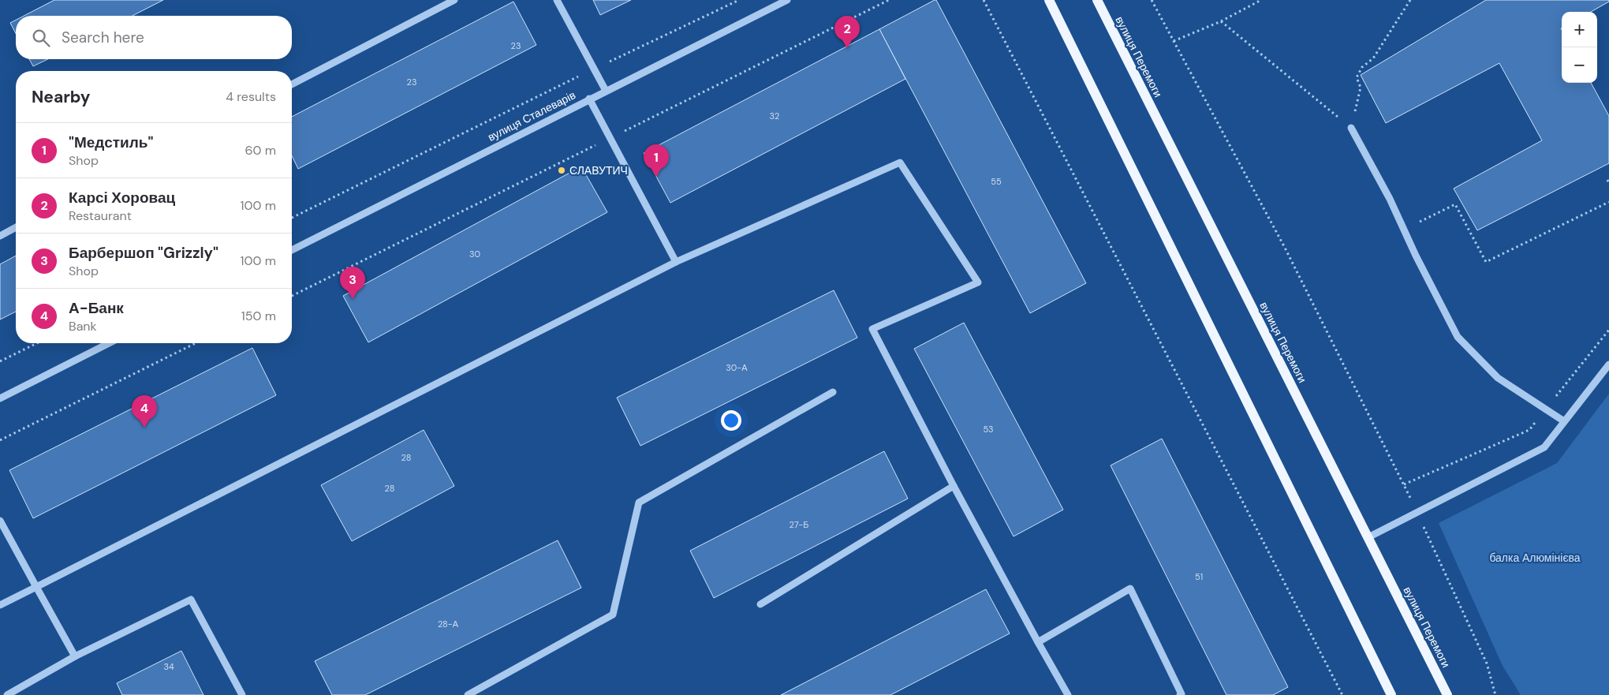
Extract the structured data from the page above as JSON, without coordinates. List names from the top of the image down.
{
  "streets": {
    "main road": ["вулиця Перемоги"],
    "street": ["вулиця Сталеварів"]
  },
  "parks": ["балка Алюмінієва"],
  "places": ["СЛАВУТИЧ"],
  "house_numbers": [
    "23",
    "23",
    "32",
    "55",
    "30",
    "30-А",
    "53",
    "28",
    "28",
    "27-Б",
    "51",
    "28-А",
    "34"
  ],
  "page": {
    "map_buttons": ["+", "−"],
    "pins": [
      "2",
      "1",
      "3",
      "4"
    ],
    "search": "Search here",
    "heading": ["Nearby", "4 results"],
    "list": [
      {
        "mark": "1",
        "name": "\"Медстиль\"",
        "note": "Shop",
        "value": "60 m"
      },
      {
        "mark": "2",
        "name": "Карсі Хоровац",
        "note": "Restaurant",
        "value": "100 m"
      },
      {
        "mark": "3",
        "name": "Барбершоп \"Grizzly\"",
        "note": "Shop",
        "value": "100 m"
      },
      {
        "mark": "4",
        "name": "А-Банк",
        "note": "Bank",
        "value": "150 m"
      }
    ]
  }
}
